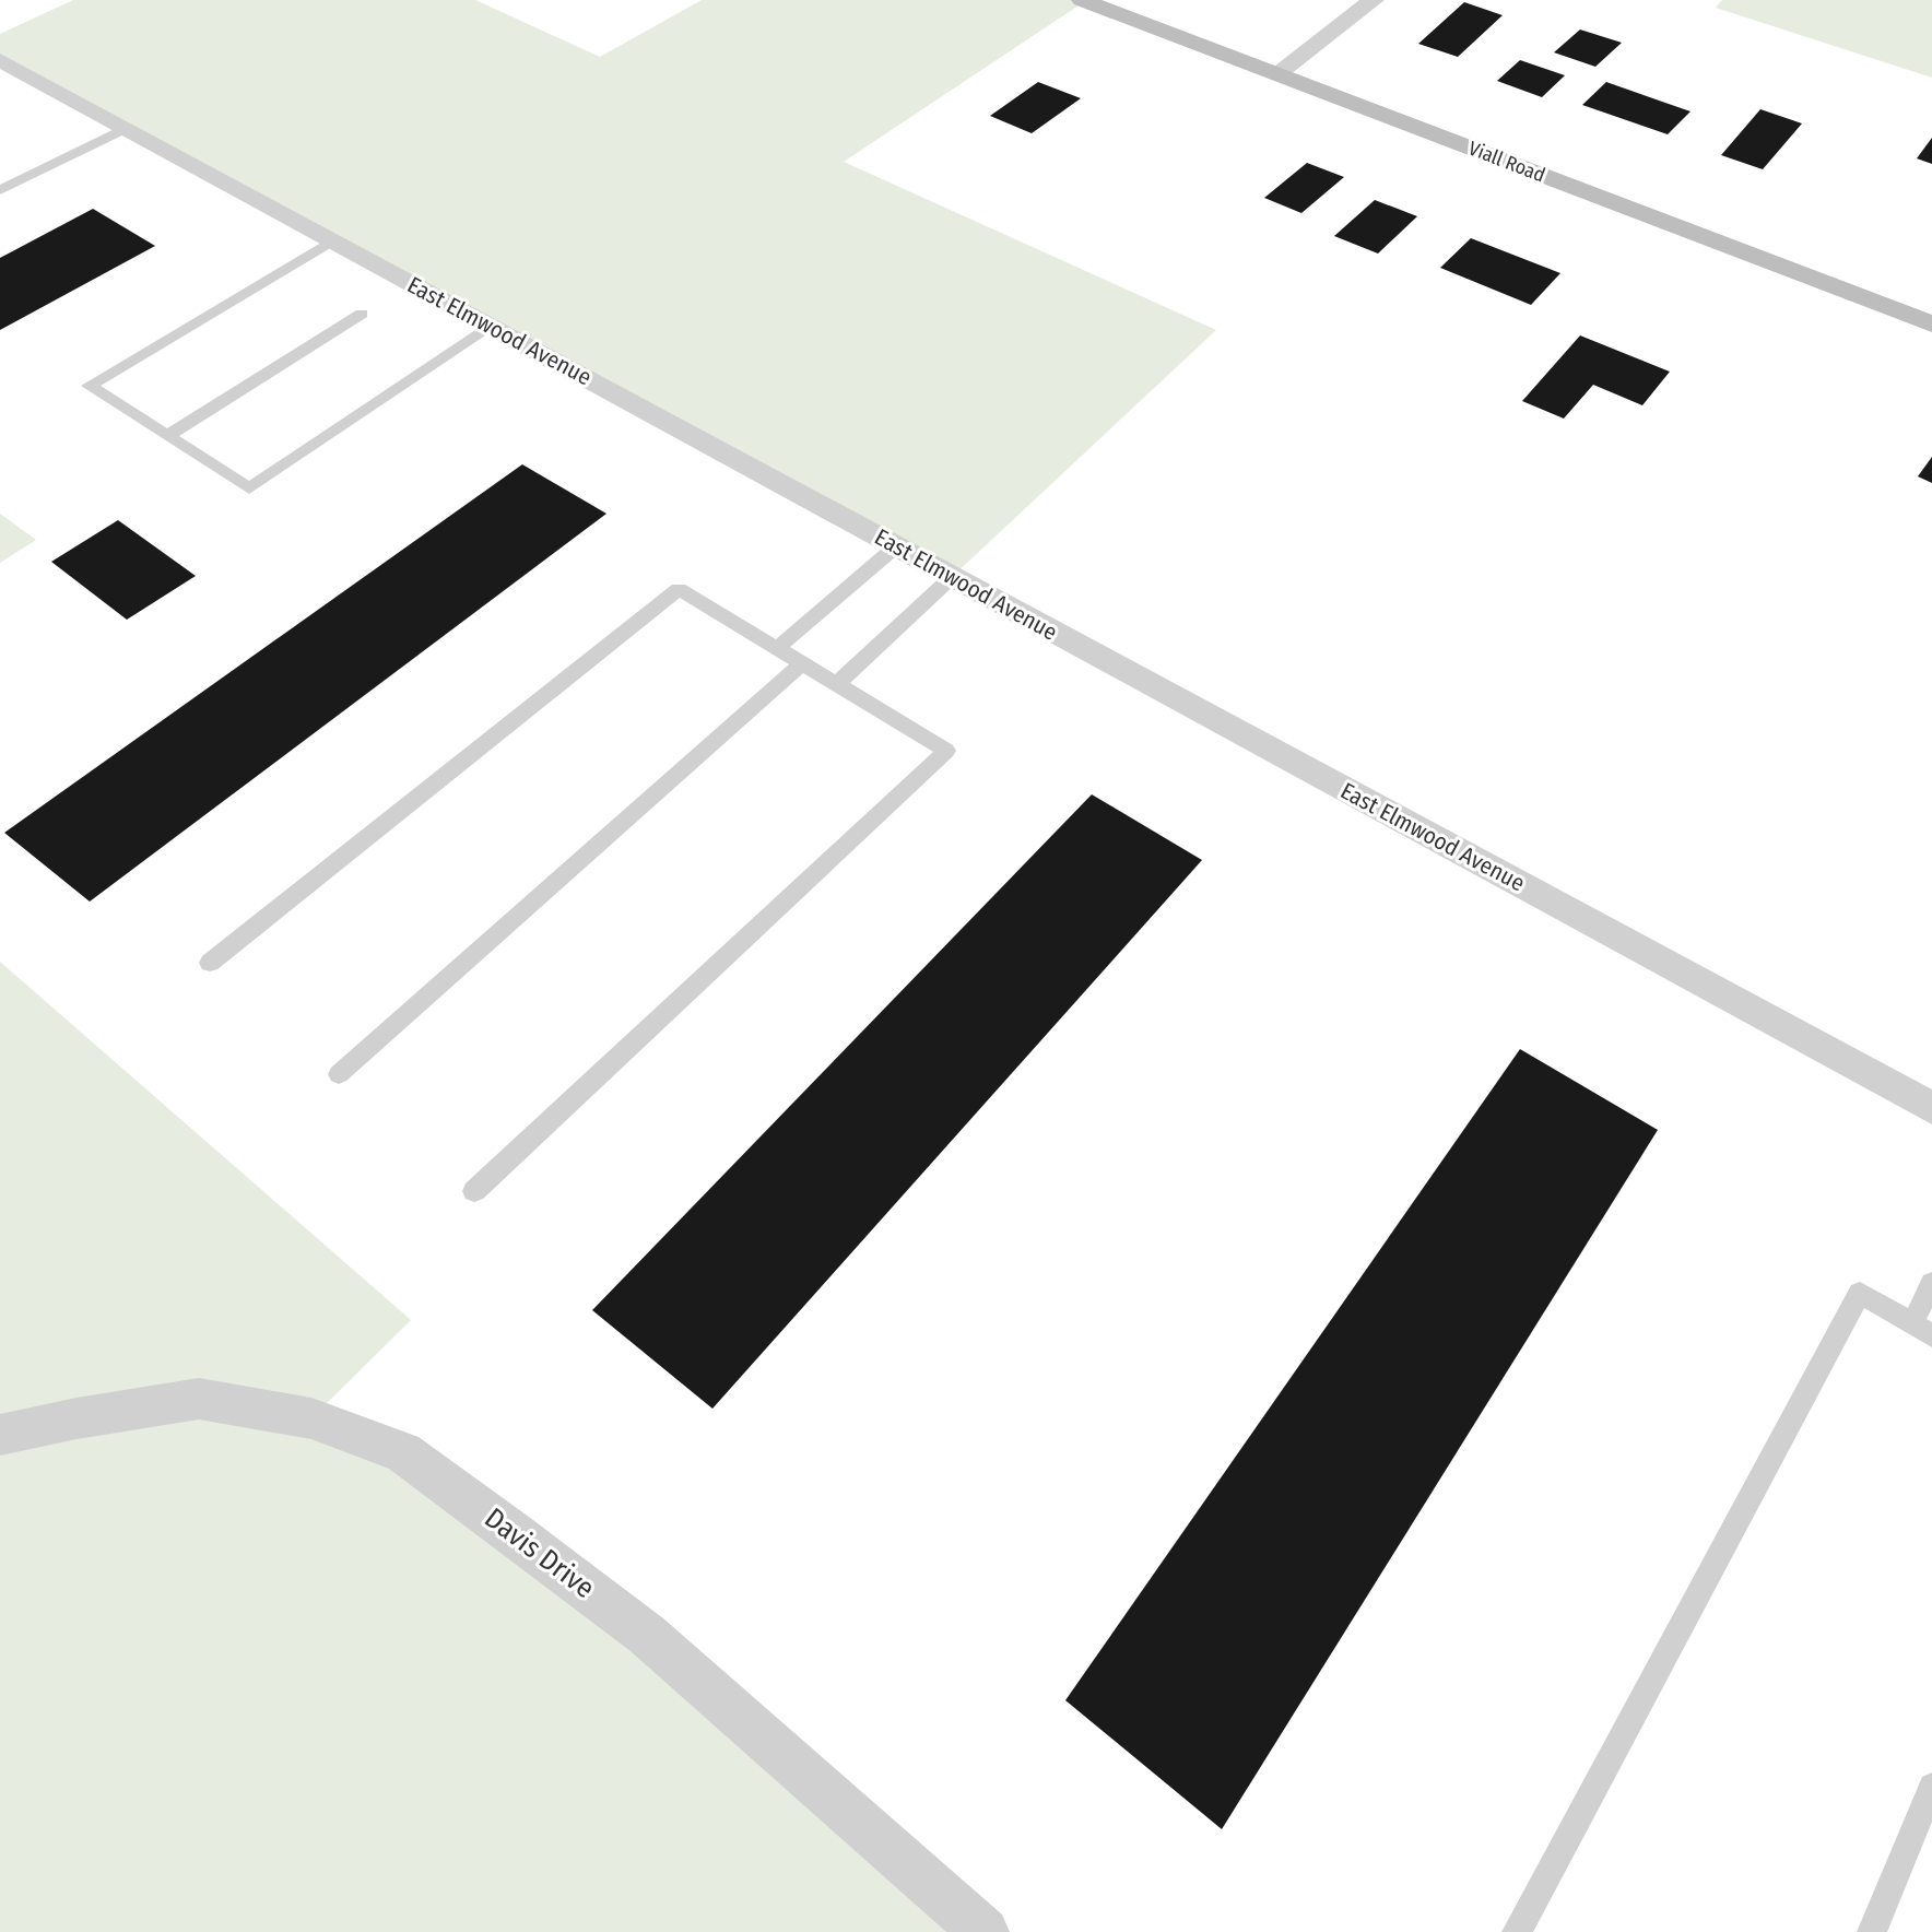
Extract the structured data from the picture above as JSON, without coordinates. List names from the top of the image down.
{
  "streets": {
    "street": ["Viall Road", "East Elmwood Avenue", "Davis Drive"]
  }
}
